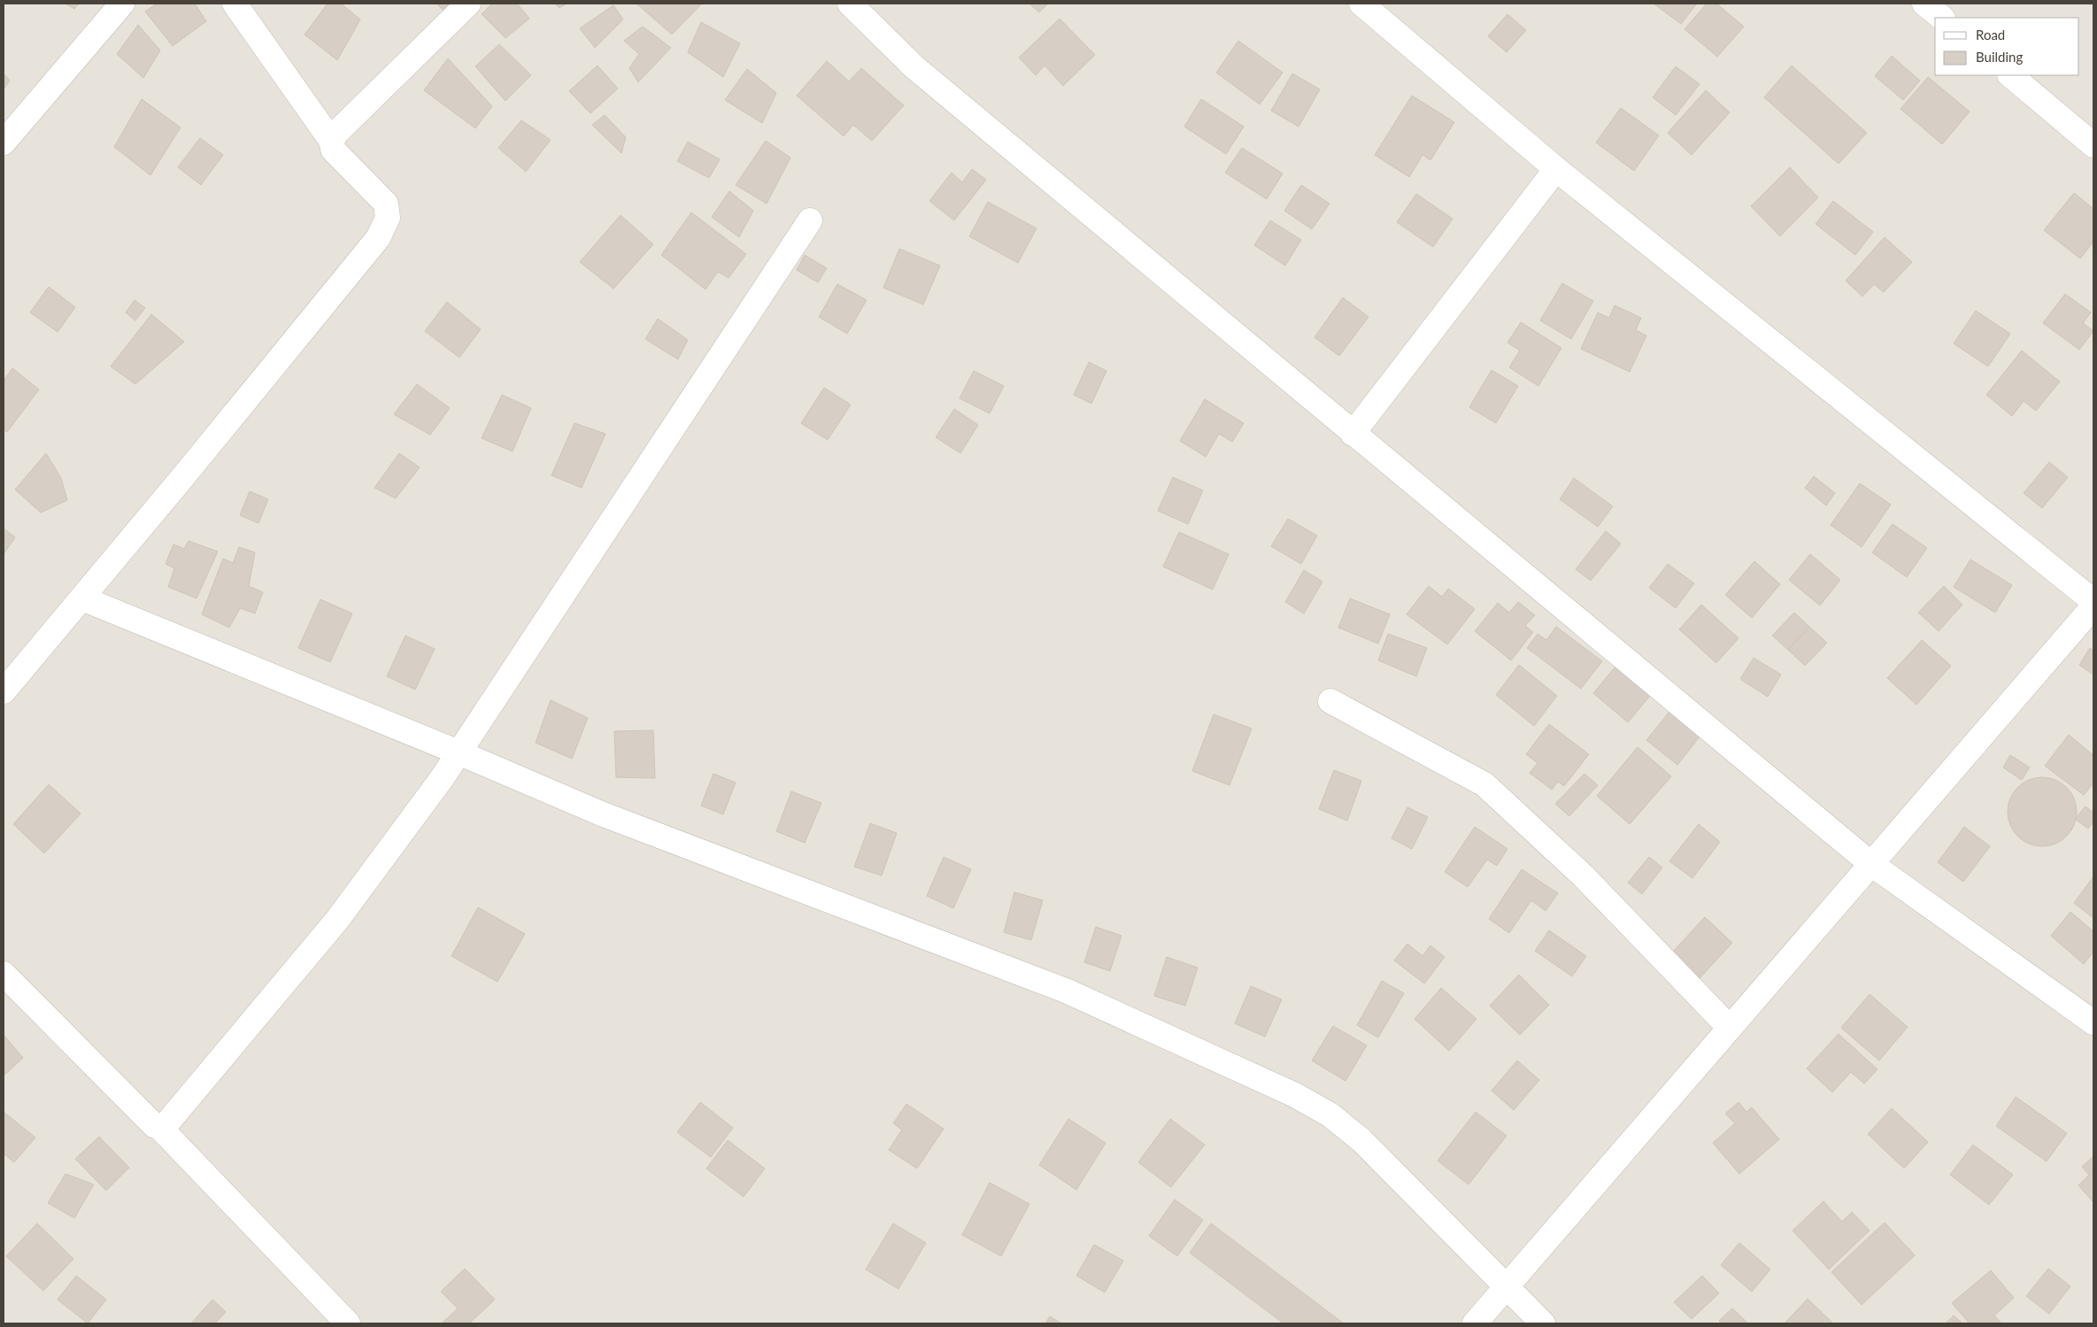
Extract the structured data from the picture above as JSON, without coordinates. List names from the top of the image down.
{
  "legend": ["Road", "Building"]
}
